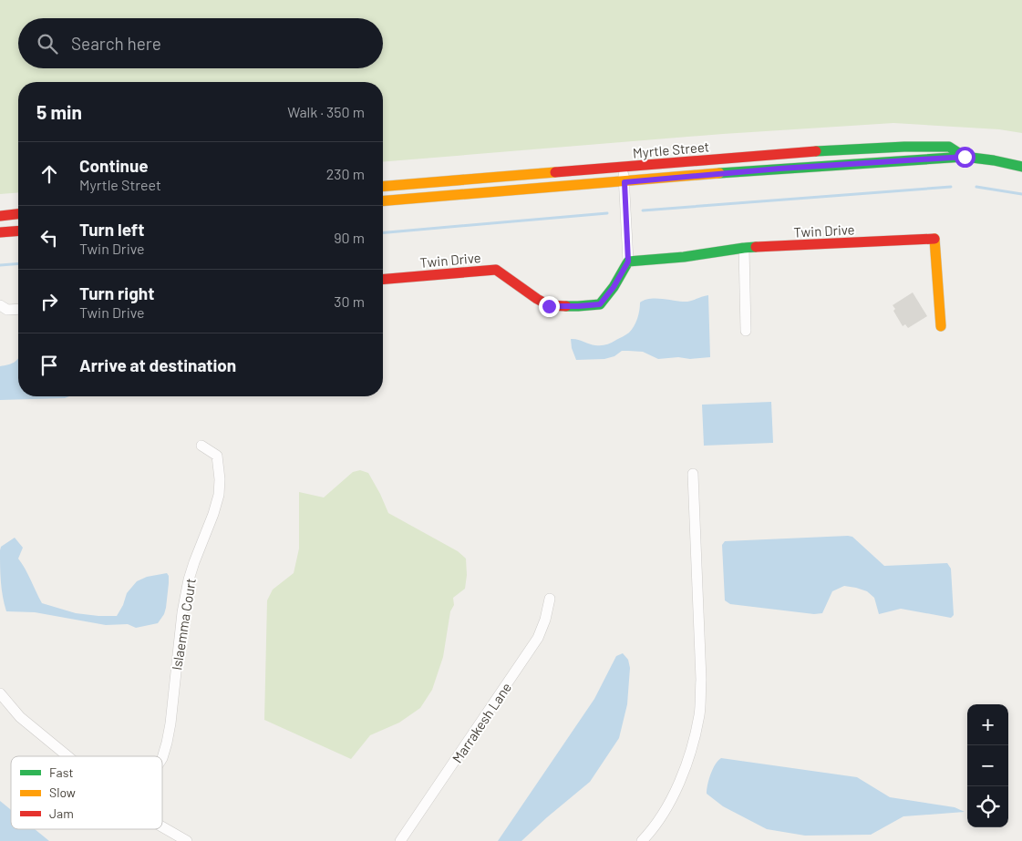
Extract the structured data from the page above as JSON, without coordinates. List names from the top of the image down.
{
  "streets": {
    "street": [
      "Myrtle Street",
      "Twin Drive",
      "Islaemma Court",
      "Marrakesh Lane"
    ]
  },
  "legend": ["Fast", "Slow", "Jam"],
  "page": {
    "search": "Search here",
    "heading": ["5 min", "Walk · 350 m"],
    "list": [
      ["Continue", "Myrtle Street", "230 m"],
      ["Turn left", "Twin Drive", "90 m"],
      ["Turn right", "Twin Drive", "30 m"],
      "Arrive at destination"
    ],
    "map_buttons": ["+", "−"]
  }
}
